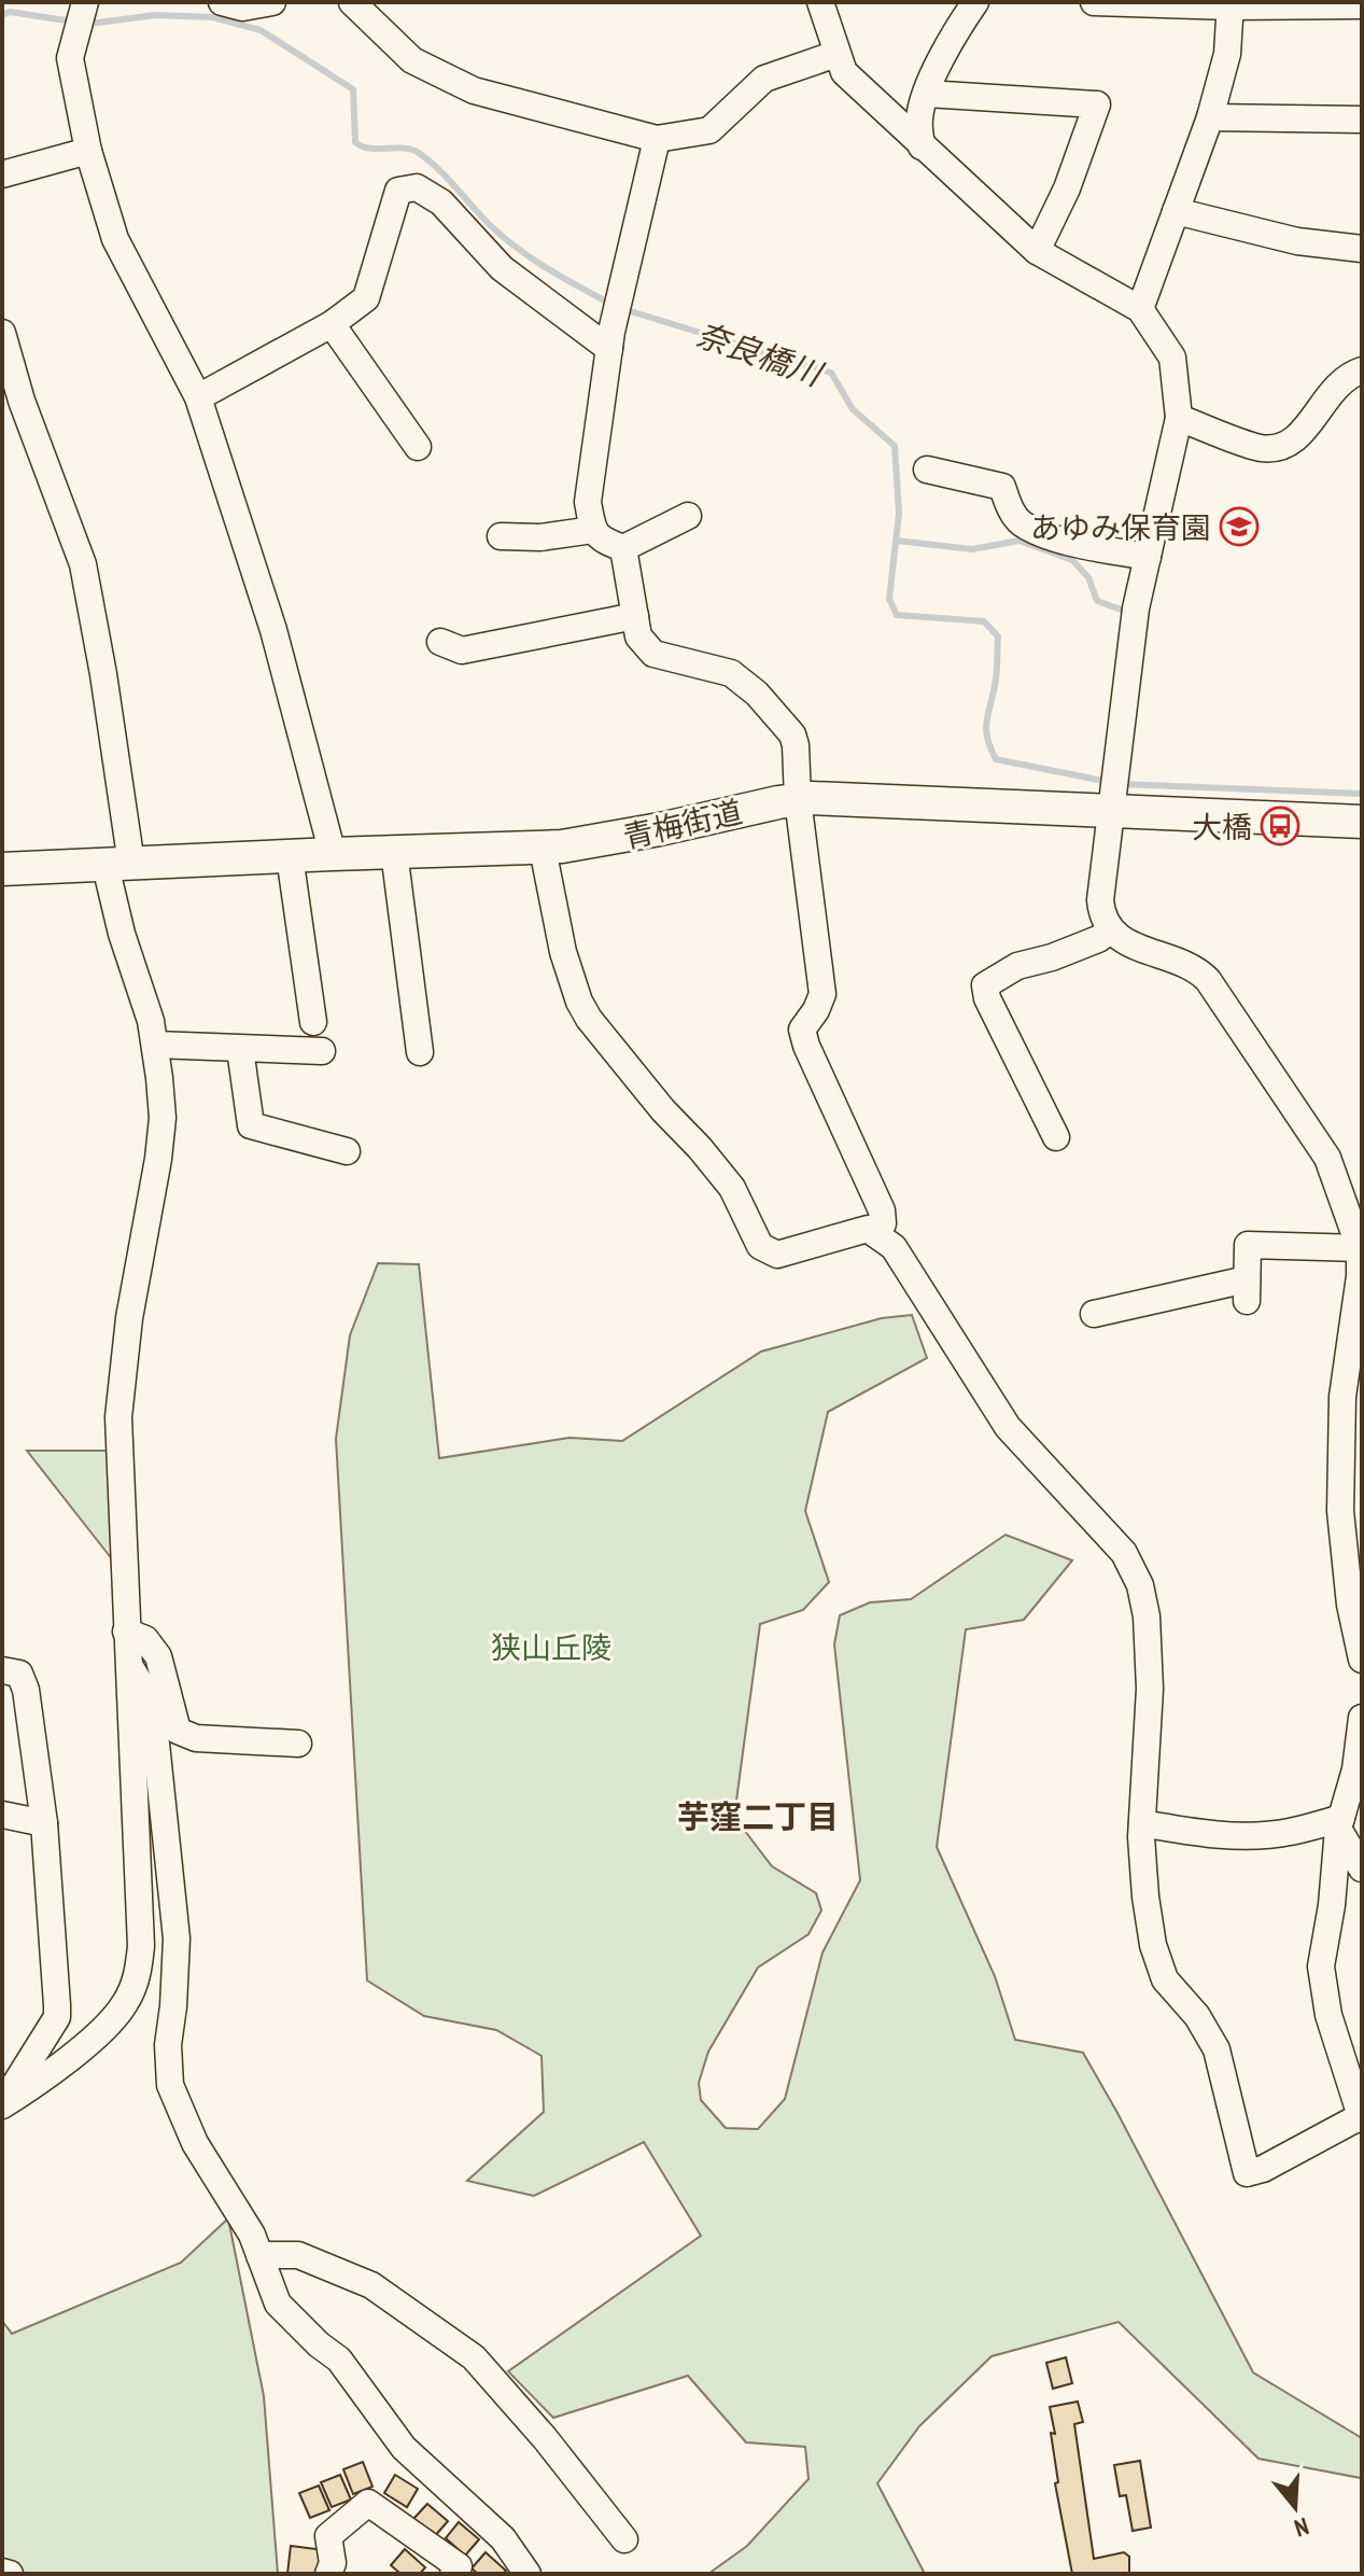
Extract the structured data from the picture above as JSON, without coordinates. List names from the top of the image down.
{
  "streets": {
    "main road": ["青梅街道"]
  },
  "districts": ["芋窪二丁目"],
  "water": ["奈良橋川"],
  "parks": ["狭山丘陵"],
  "places": {
    "school or university": ["あゆみ保育園"],
    "bus stop": ["大橋"]
  },
  "north": "bottom"
}
